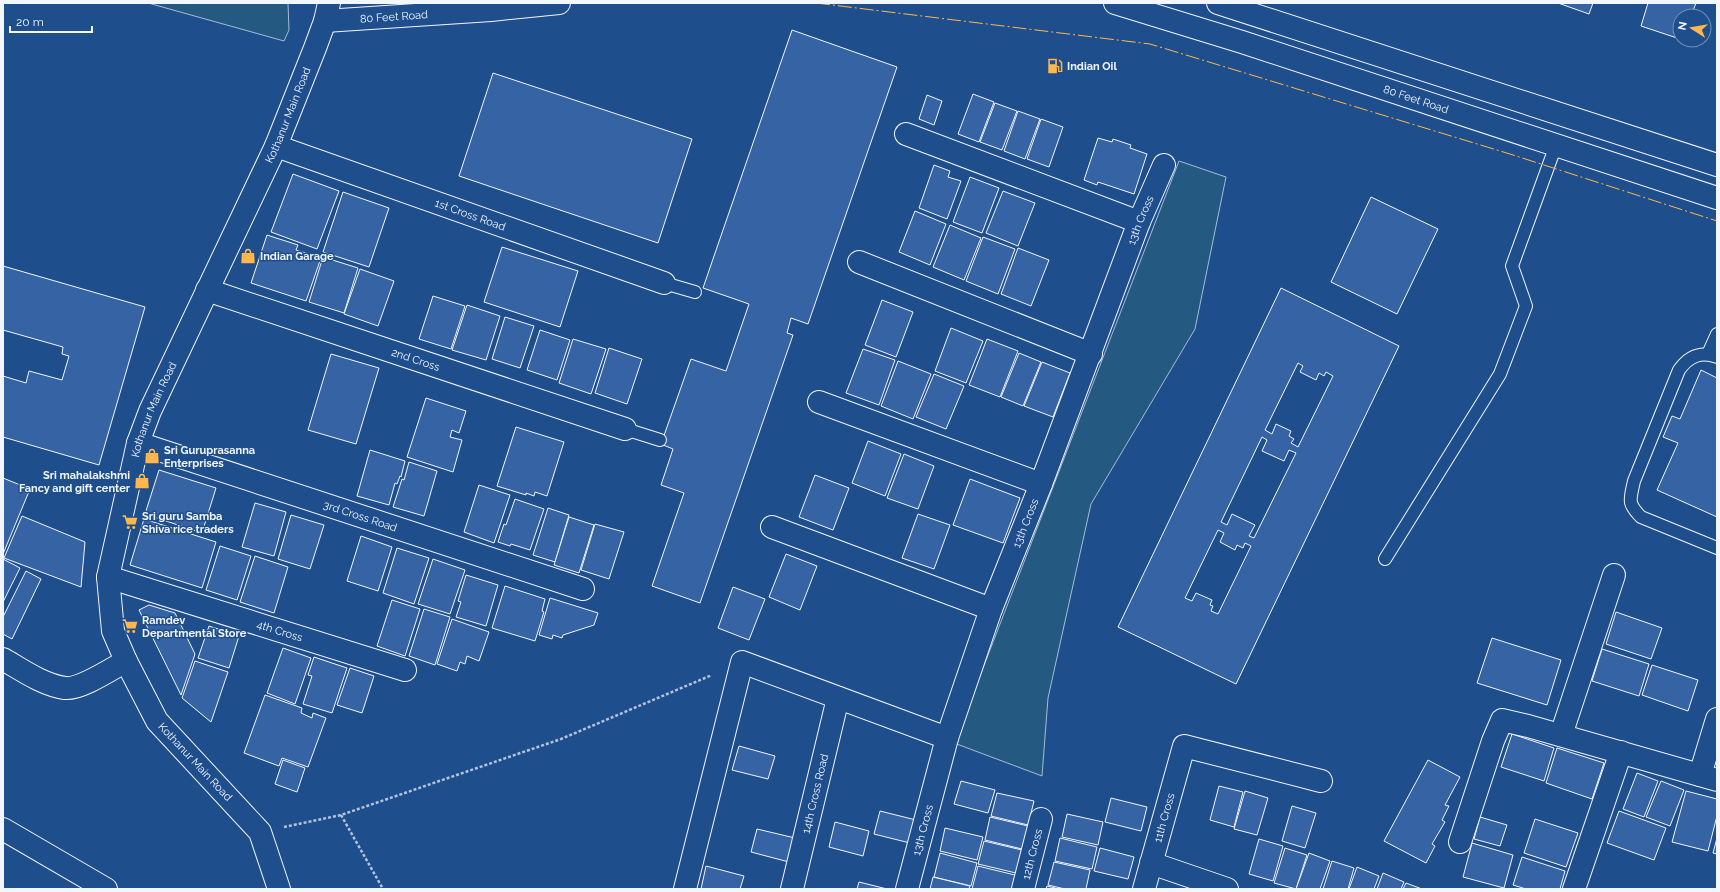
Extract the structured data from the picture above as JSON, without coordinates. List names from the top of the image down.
{
  "streets": {
    "street": [
      "80 Feet Road",
      "Kothanur Main Road",
      "1st Cross Road",
      "13th Cross",
      "2nd Cross",
      "3rd Cross Road",
      "4th Cross",
      "14th Cross Road",
      "11th Cross",
      "12th Cross"
    ]
  },
  "crossings": [
    ["80 Feet Road", "Kothanur Main Road"],
    ["Kothanur Main Road", "1st Cross Road"],
    ["Kothanur Main Road", "2nd Cross"],
    ["Kothanur Main Road", "3rd Cross Road"],
    ["Kothanur Main Road", "4th Cross"]
  ],
  "places": {
    "fuel station": ["Indian Oil"],
    "shop": ["Indian Garage", "Sri Guruprasanna Enterprises", "Sri mahalakshmi Fancy and gift center"],
    "supermarket": ["Sri guru Samba Shiva rice traders", "Ramdev Departmental Store"]
  },
  "scale_bar": "20 m",
  "north": "left"
}
